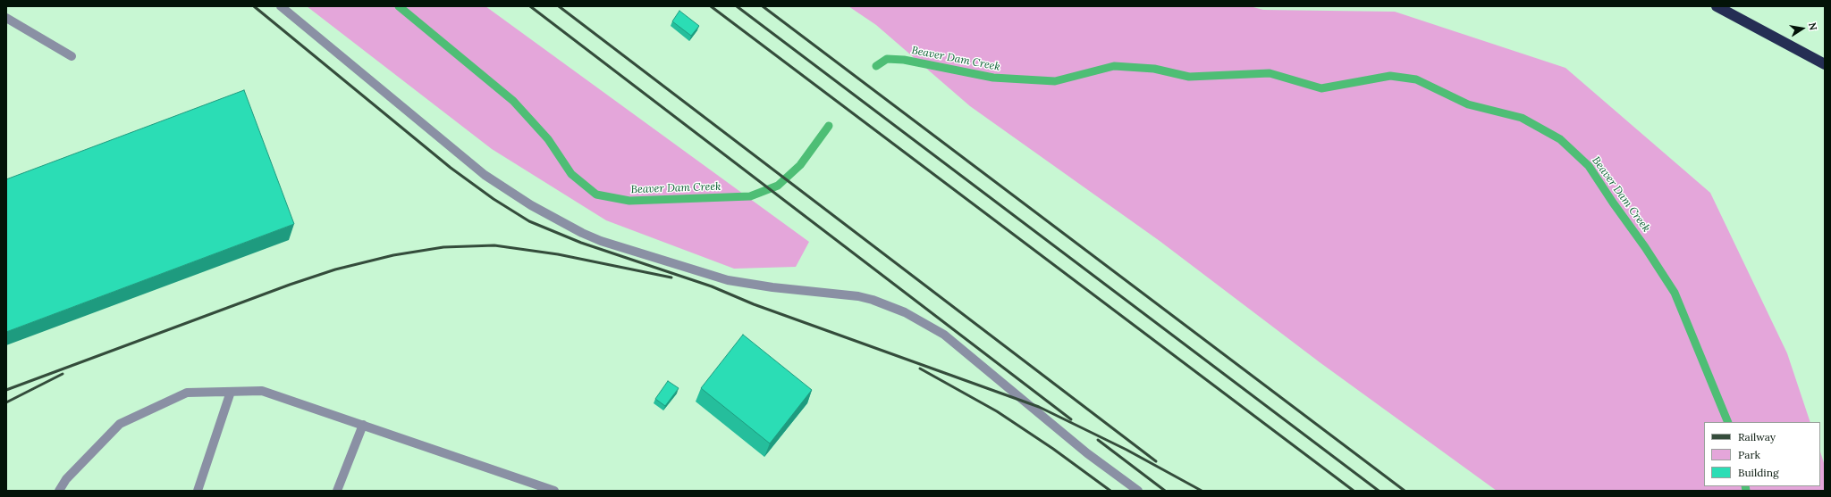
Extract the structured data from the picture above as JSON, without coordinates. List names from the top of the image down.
{
  "water": ["Beaver Dam Creek"],
  "legend": ["Railway", "Park", "Building"],
  "north": "right"
}
